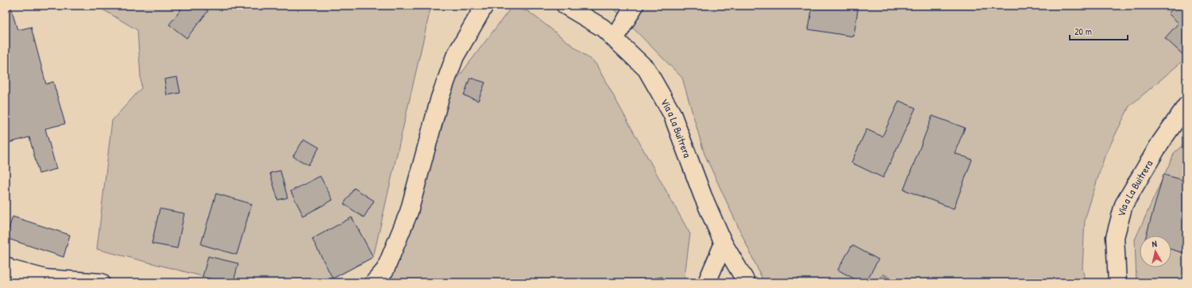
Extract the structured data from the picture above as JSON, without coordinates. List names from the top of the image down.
{
  "streets": {
    "street": ["Vía a La Buitrera"]
  },
  "scale_bar": "20 m",
  "north": "top"
}
